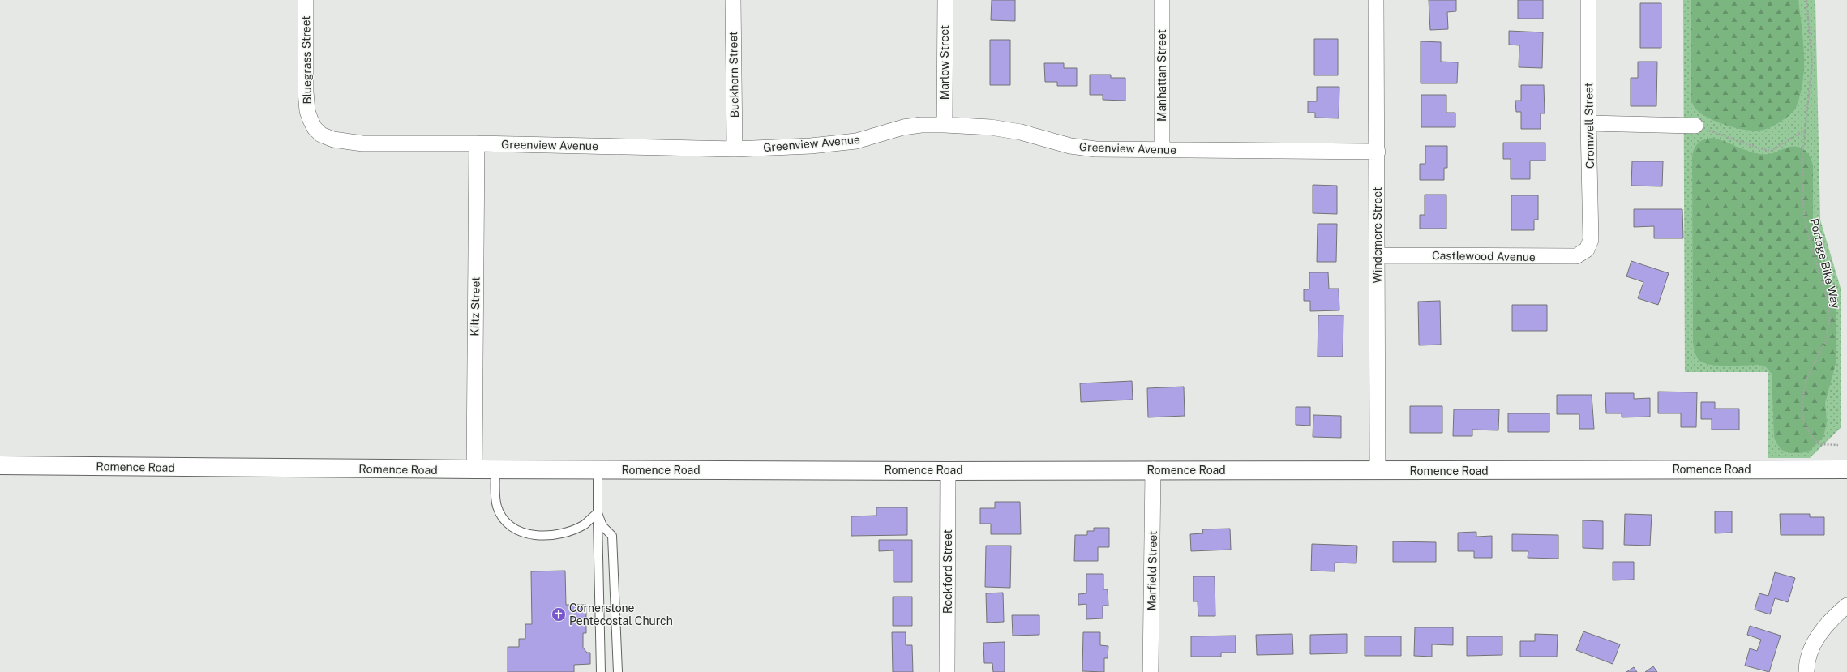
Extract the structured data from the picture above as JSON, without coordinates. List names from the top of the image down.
{
  "streets": {
    "street": [
      "Bluegrass Street",
      "Marlow Street",
      "Buckhorn Street",
      "Manhattan Street",
      "Cromwell Street",
      "Greenview Avenue",
      "Windemere Street",
      "Castlewood Avenue",
      "Kiltz Street",
      "Romence Road",
      "Marfield Street",
      "Rockford Street"
    ],
    "path": ["Portage Bike Way"]
  },
  "crossings": [
    ["Bluegrass Street", "Greenview Avenue"],
    ["Marlow Street", "Greenview Avenue"],
    ["Buckhorn Street", "Greenview Avenue"],
    ["Manhattan Street", "Greenview Avenue"],
    ["Cromwell Street", "Castlewood Avenue"],
    ["Greenview Avenue", "Windemere Street"],
    ["Greenview Avenue", "Kiltz Street"],
    ["Windemere Street", "Castlewood Avenue"],
    ["Windemere Street", "Romence Road"],
    ["Kiltz Street", "Romence Road"],
    ["Romence Road", "Marfield Street"],
    ["Romence Road", "Rockford Street"]
  ],
  "places": {
    "church": ["Cornerstone Pentecostal Church"]
  }
}
